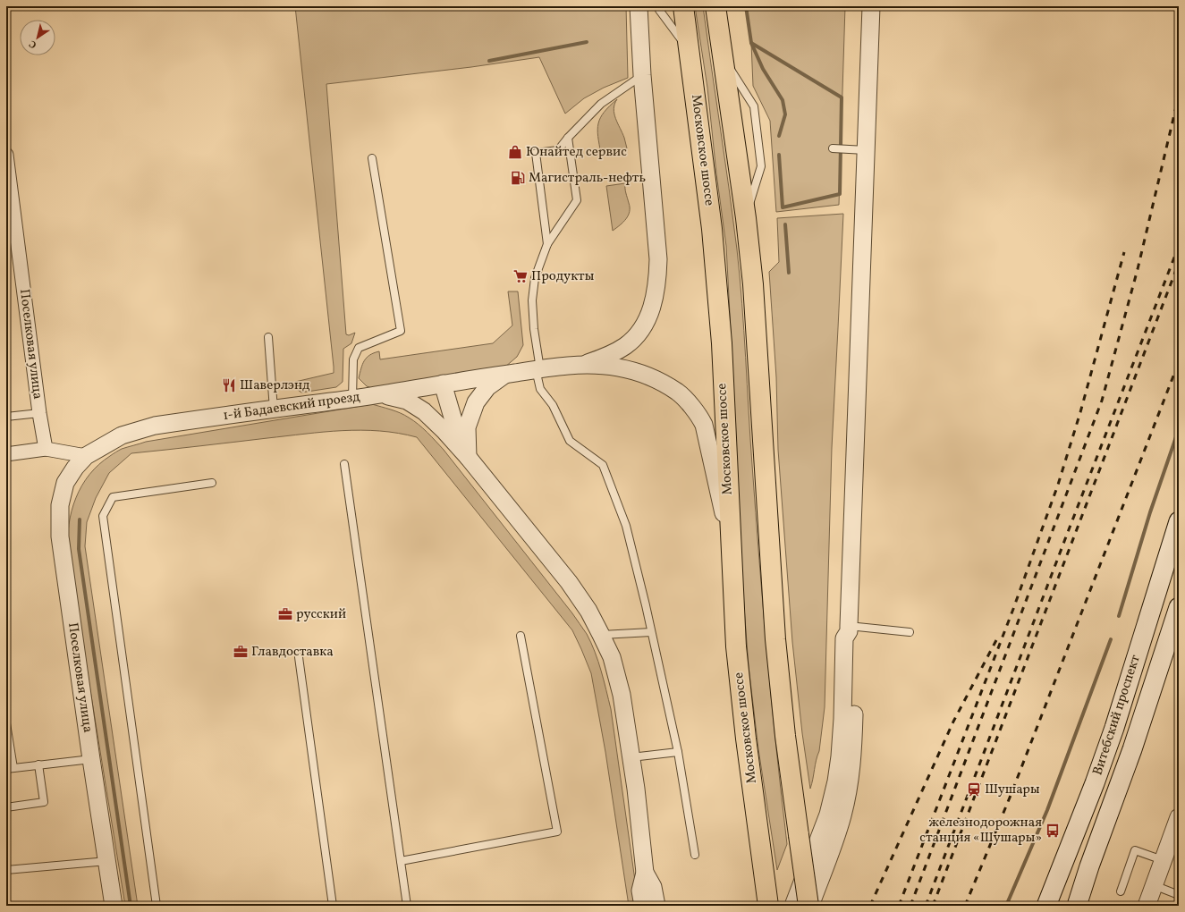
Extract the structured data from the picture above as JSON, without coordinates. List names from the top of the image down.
{
  "streets": {
    "highway": ["Московское шоссе"],
    "main road": ["Витебский проспект"],
    "street": ["Поселковая улица", "1-й Бадаевский проезд"]
  },
  "crossings": [
    ["Поселковая улица", "1-й Бадаевский проезд"]
  ],
  "places": {
    "shop": ["Юнайтед сервис"],
    "fuel station": ["Магистраль-нефть"],
    "supermarket": ["Продукты"],
    "restaurant": ["Шаверлэнд"],
    "office": ["русский", "Главдоставка"],
    "station": ["Шушары"],
    "bus stop": ["железнодорожная станция «Шушары»"]
  },
  "north": "bottom left"
}
